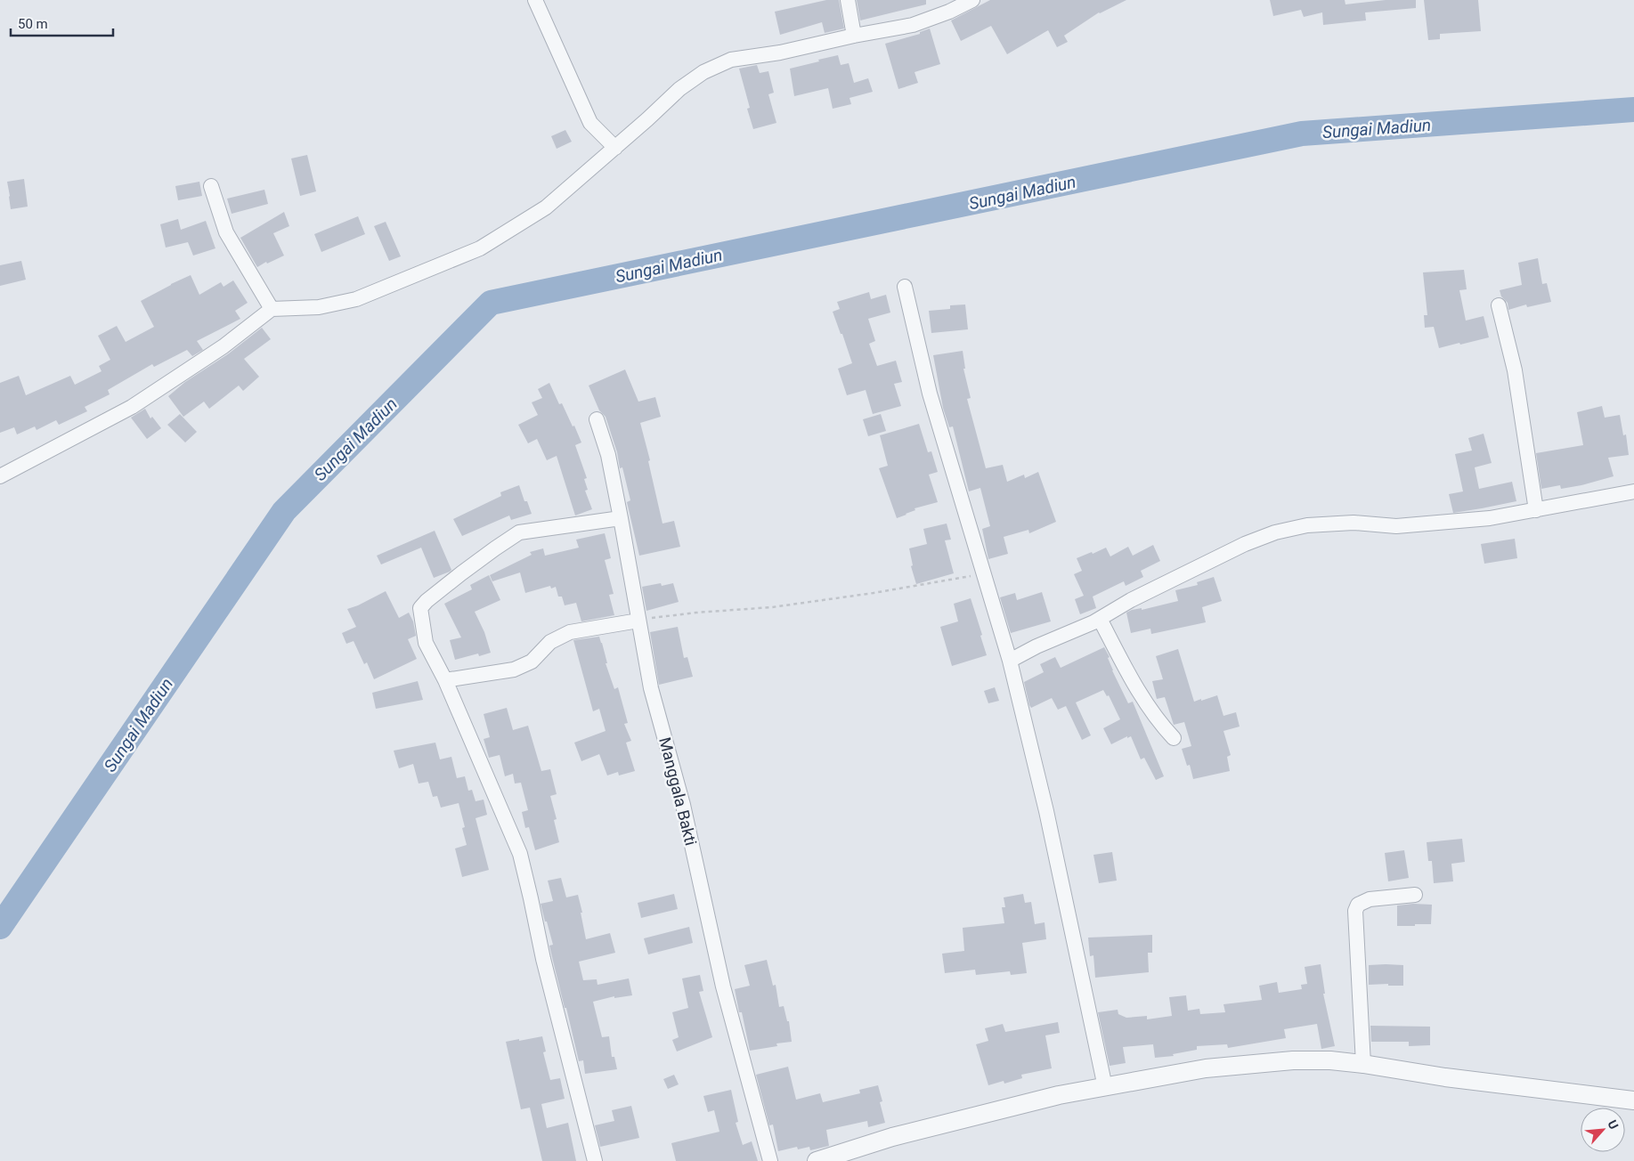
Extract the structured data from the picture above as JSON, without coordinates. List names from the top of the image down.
{
  "streets": {
    "street": ["Manggala Bakti"]
  },
  "water": ["Sungai Madiun"],
  "scale_bar": "50 m",
  "north": "top right"
}
